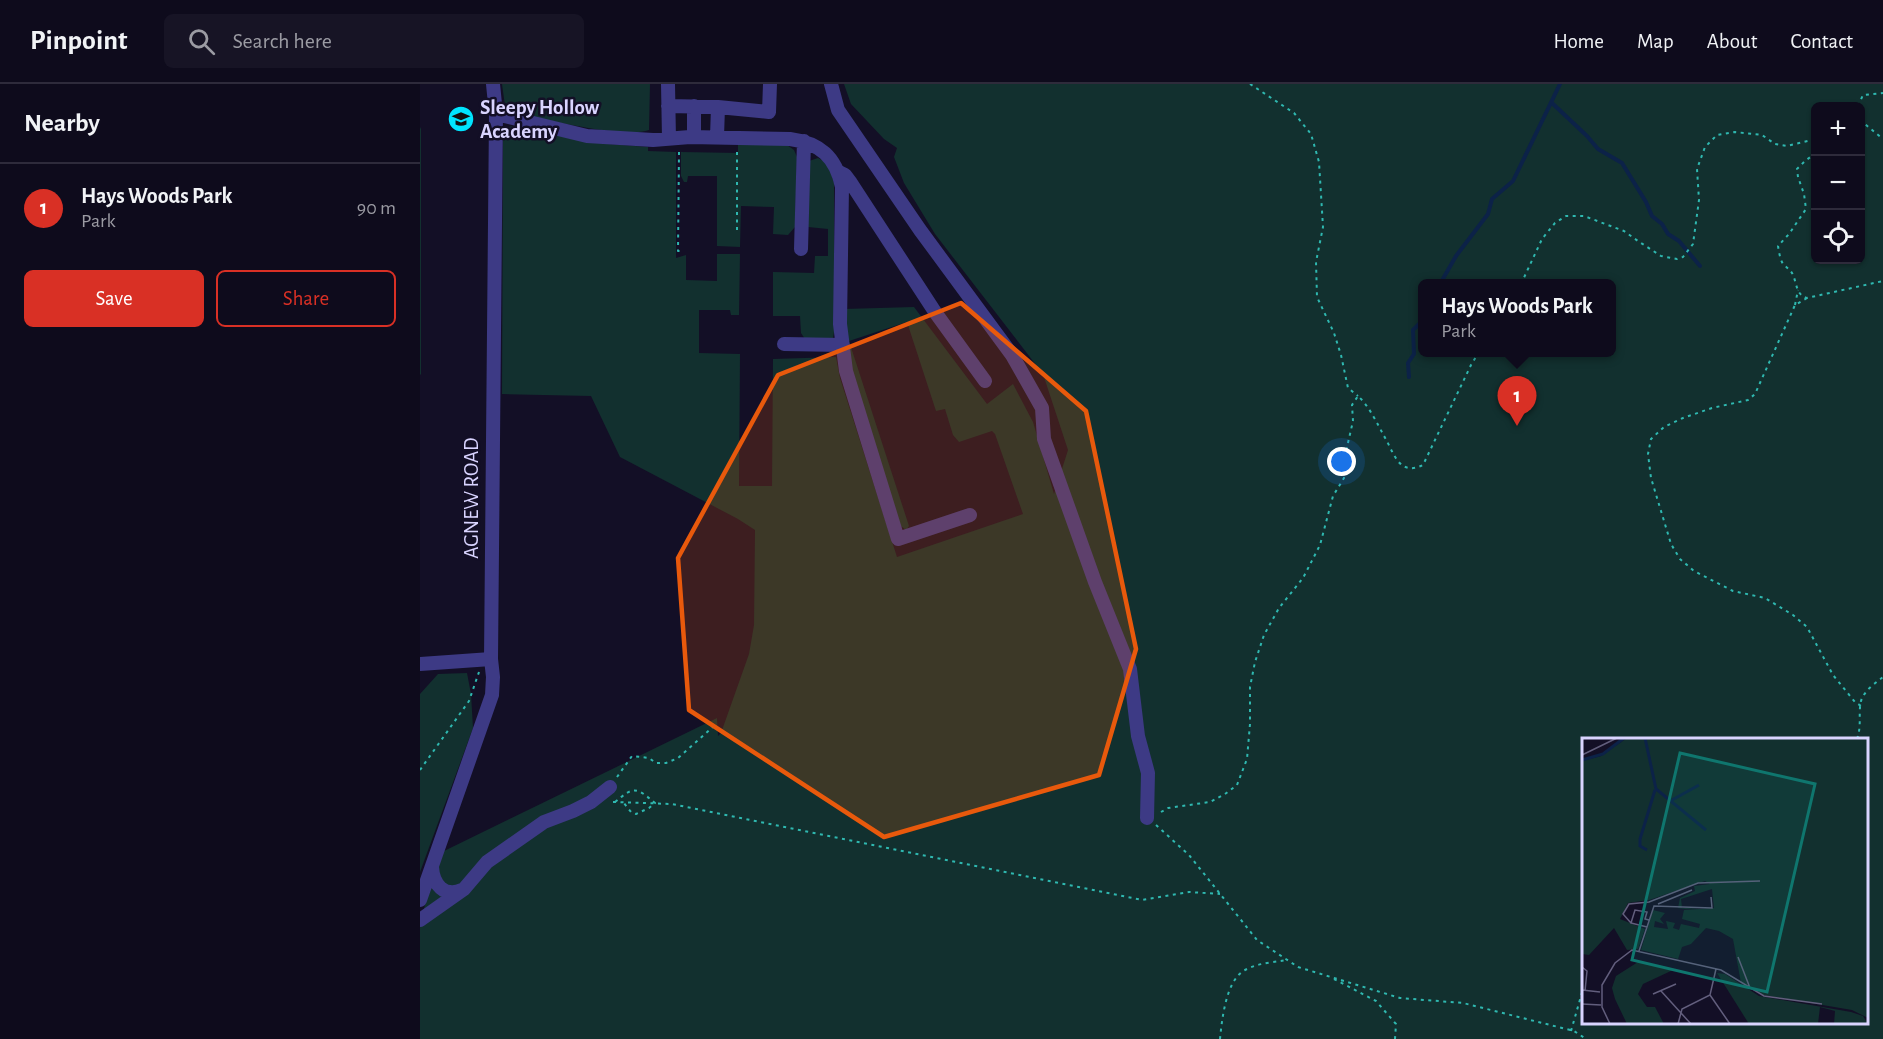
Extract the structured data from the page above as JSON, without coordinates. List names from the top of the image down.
{
  "streets": {
    "street": ["AGNEW ROAD"]
  },
  "places": {
    "school or university": ["Sleepy Hollow Academy"]
  },
  "page": {
    "header": "Pinpoint",
    "search": "Search here",
    "nav": [
      "Home",
      "Map",
      "About",
      "Contact"
    ],
    "heading": "Nearby",
    "map_buttons": ["+", "−"],
    "list": [
      {
        "mark": "1",
        "name": "Hays Woods Park",
        "note": "Park",
        "value": "90 m"
      }
    ],
    "buttons": ["Save", "Share"],
    "popup": ["Hays Woods Park", "Park"],
    "pins": "1"
  }
}
